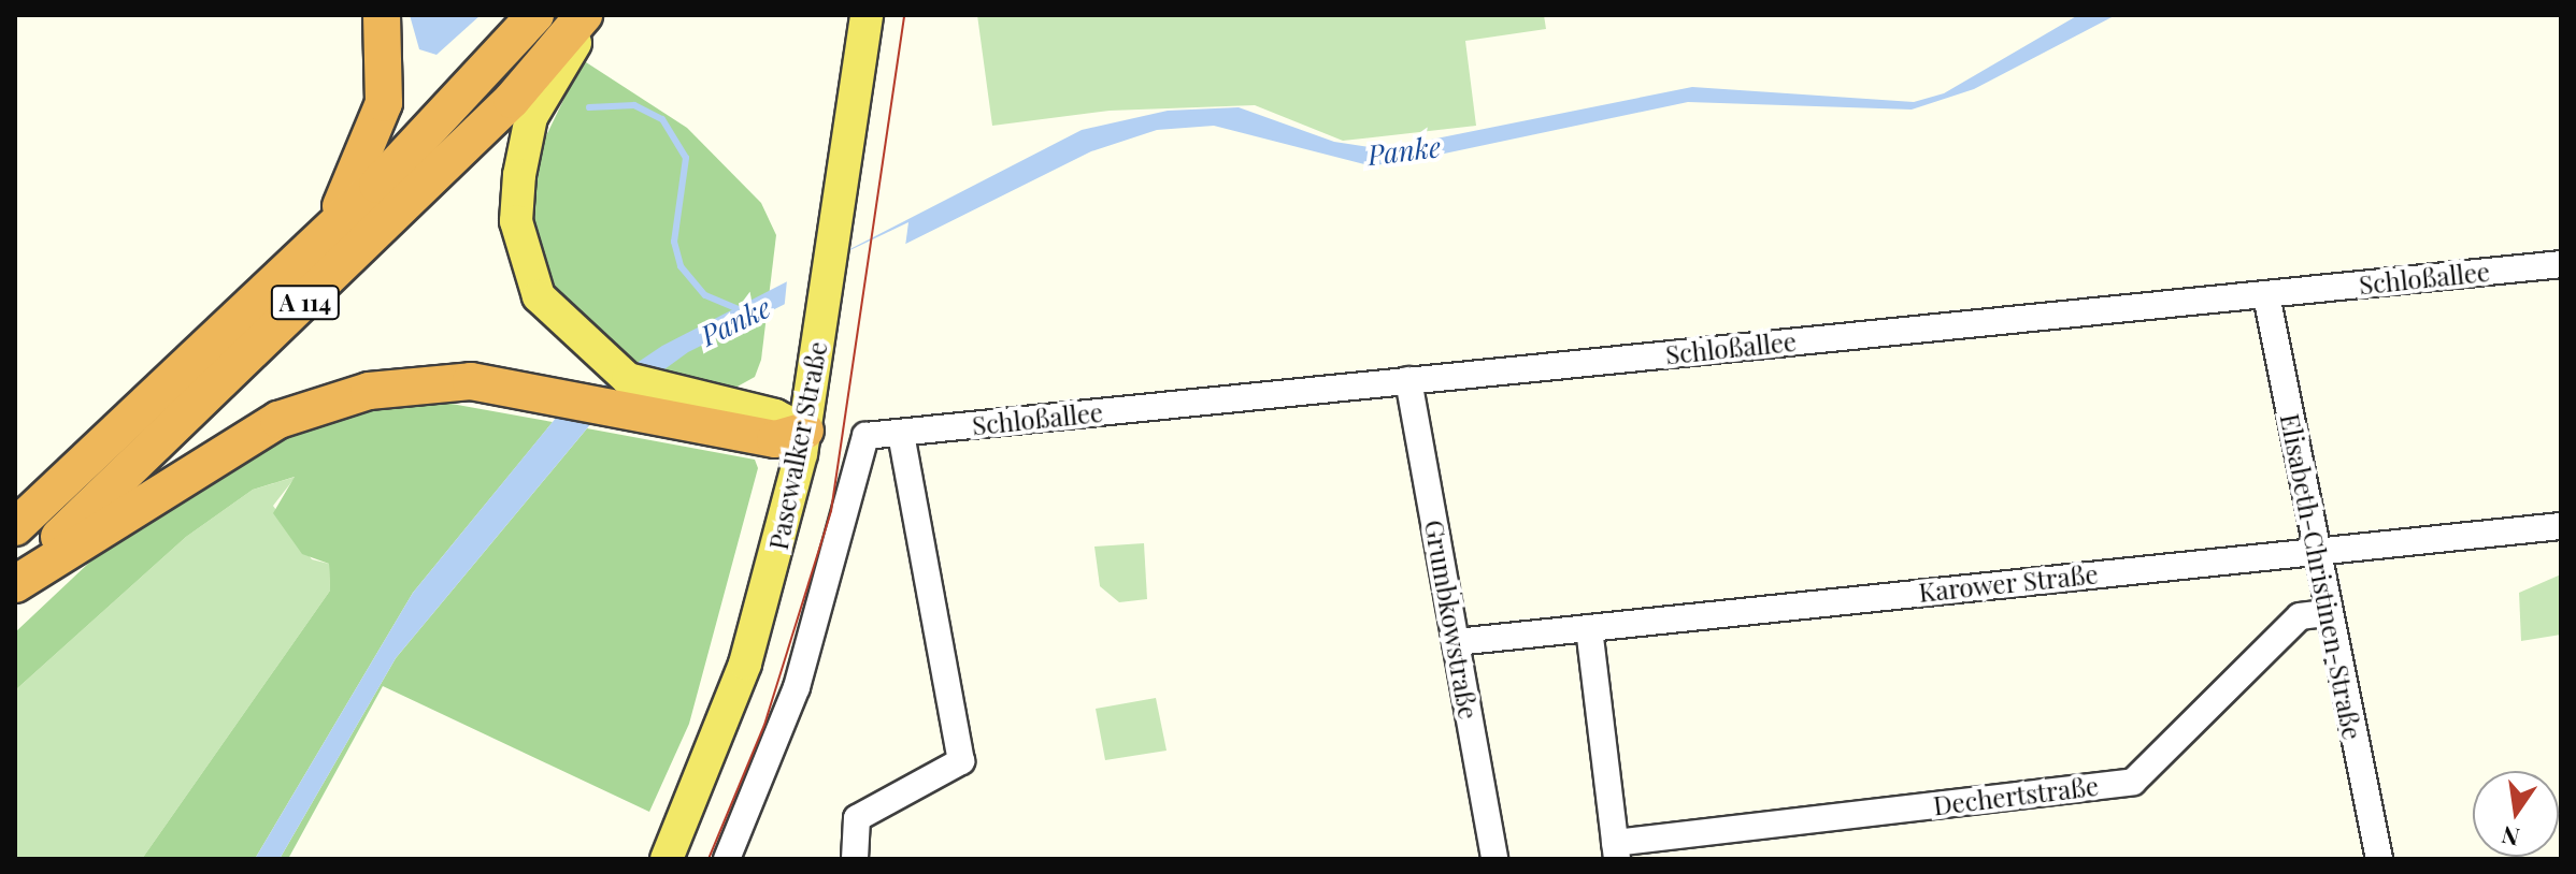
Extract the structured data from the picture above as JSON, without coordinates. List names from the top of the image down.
{
  "streets": {
    "highway": ["A 114"],
    "main road": ["Pasewalker Straße"],
    "street": [
      "Schloßallee",
      "Elisabeth-Christinen-Straße",
      "Karower Straße",
      "Grumbkowstraße",
      "Dechertstraße"
    ]
  },
  "crossings": [
    ["Schloßallee", "Elisabeth-Christinen-Straße"],
    ["Schloßallee", "Grumbkowstraße"],
    ["Elisabeth-Christinen-Straße", "Karower Straße"],
    ["Elisabeth-Christinen-Straße", "Dechertstraße"],
    ["Karower Straße", "Grumbkowstraße"],
    ["Karower Straße", "Dechertstraße"]
  ],
  "water": ["Panke"],
  "north": "bottom"
}
